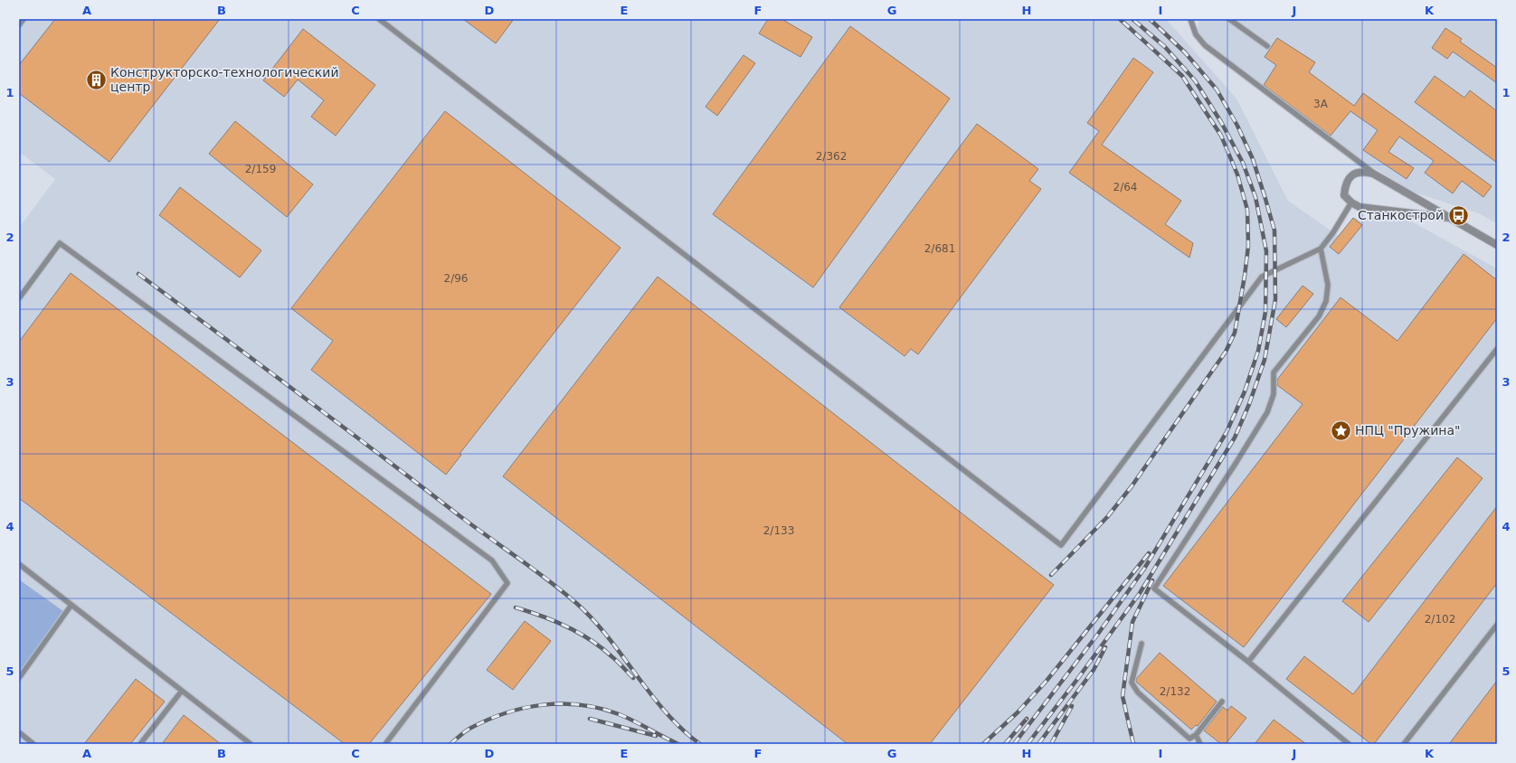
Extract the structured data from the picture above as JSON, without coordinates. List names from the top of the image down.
{
  "places": {
    "building": ["Конструкторско-технологический центр"],
    "bus stop": ["Станкострой"],
    "place": ["НПЦ \"Пружина\""]
  },
  "house_numbers": [
    "3А",
    "2/362",
    "2/159",
    "2/64",
    "2/681",
    "2/96",
    "2/133",
    "2/102",
    "2/132"
  ],
  "grid": {
    "columns": [
      "A",
      "B",
      "C",
      "D",
      "E",
      "F",
      "G",
      "H",
      "I",
      "J",
      "K"
    ],
    "rows": [
      "1",
      "2",
      "3",
      "4",
      "5"
    ]
  }
}
